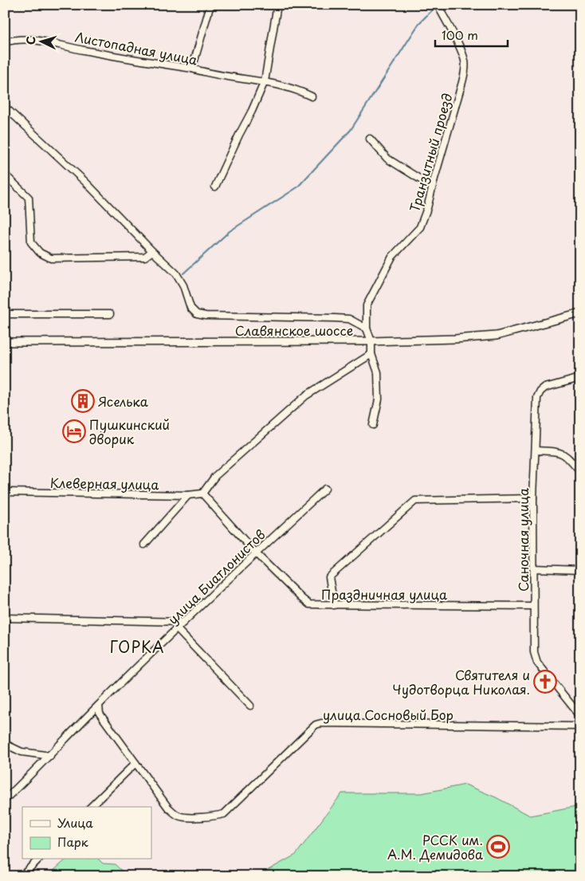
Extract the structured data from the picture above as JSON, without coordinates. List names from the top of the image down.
{
  "streets": {
    "main road": ["Славянское шоссе"],
    "street": [
      "Листопадная улица",
      "Транзитный проезд",
      "Клеверная улица",
      "Саночная улица",
      "улица Биатлонистов",
      "Праздничная улица",
      "улица Сосновый Бор"
    ]
  },
  "crossings": [
    ["Транзитный проезд", "Славянское шоссе"],
    ["Клеверная улица", "Праздничная улица"],
    ["Саночная улица", "Праздничная улица"],
    ["улица Биатлонистов", "Праздничная улица"],
    ["улица Биатлонистов", "улица Сосновый Бор"]
  ],
  "districts": ["ГОРКА"],
  "places": {
    "building": ["Яселька"],
    "hotel": ["Пушкинский дворик"],
    "church": ["Святителя и Чудотворца Николая."],
    "sports": ["РССК им. А.М. Демидова"]
  },
  "legend": ["Улица", "Парк"],
  "scale_bar": "100 m",
  "north": "left"
}
